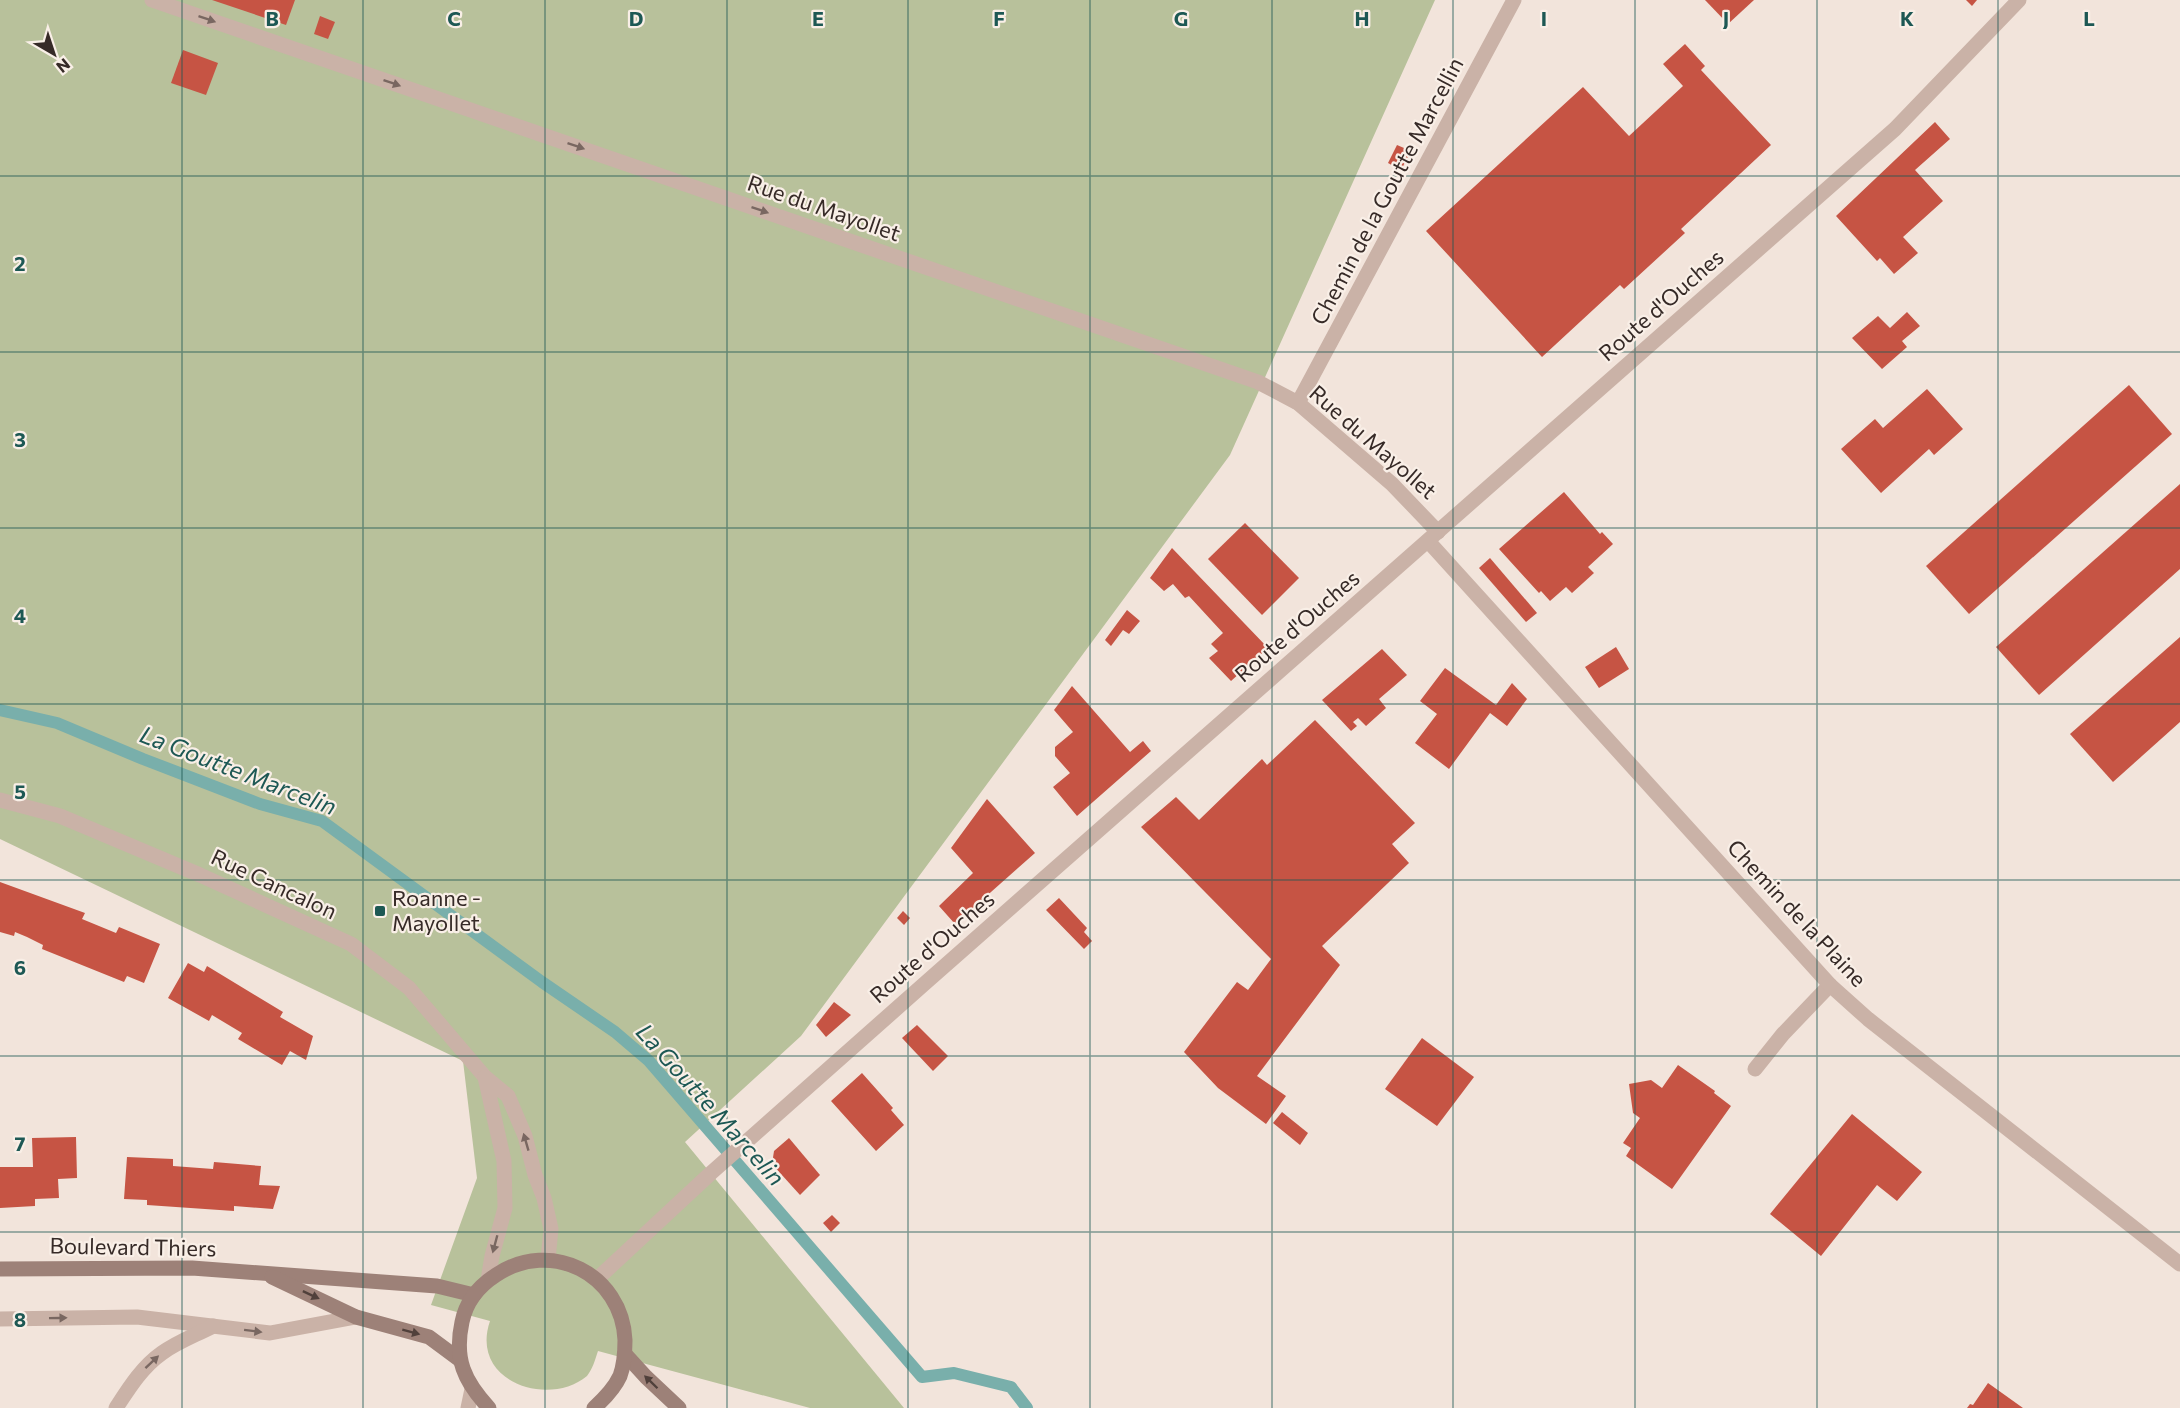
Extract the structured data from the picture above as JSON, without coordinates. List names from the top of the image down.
{
  "streets": {
    "main road": ["Boulevard Thiers"],
    "street": [
      "Chemin de la Goutte Marcellin",
      "Rue du Mayollet",
      "Route d'Ouches",
      "Rue Cancalon",
      "Chemin de la Plaine"
    ]
  },
  "crossings": [
    ["Chemin de la Goutte Marcellin", "Rue du Mayollet"],
    ["Rue du Mayollet", "Route d'Ouches"],
    ["Rue du Mayollet", "Chemin de la Plaine"],
    ["Route d'Ouches", "Chemin de la Plaine"]
  ],
  "one_way": ["Rue du Mayollet"],
  "water": ["La Goutte Marcelin"],
  "places": {
    "transit": ["Roanne - Mayollet"]
  },
  "north": "bottom right",
  "grid": {
    "columns": [
      "B",
      "C",
      "D",
      "E",
      "F",
      "G",
      "H",
      "I",
      "J",
      "K",
      "L"
    ],
    "rows": [
      "2",
      "3",
      "4",
      "5",
      "6",
      "7",
      "8"
    ]
  }
}
